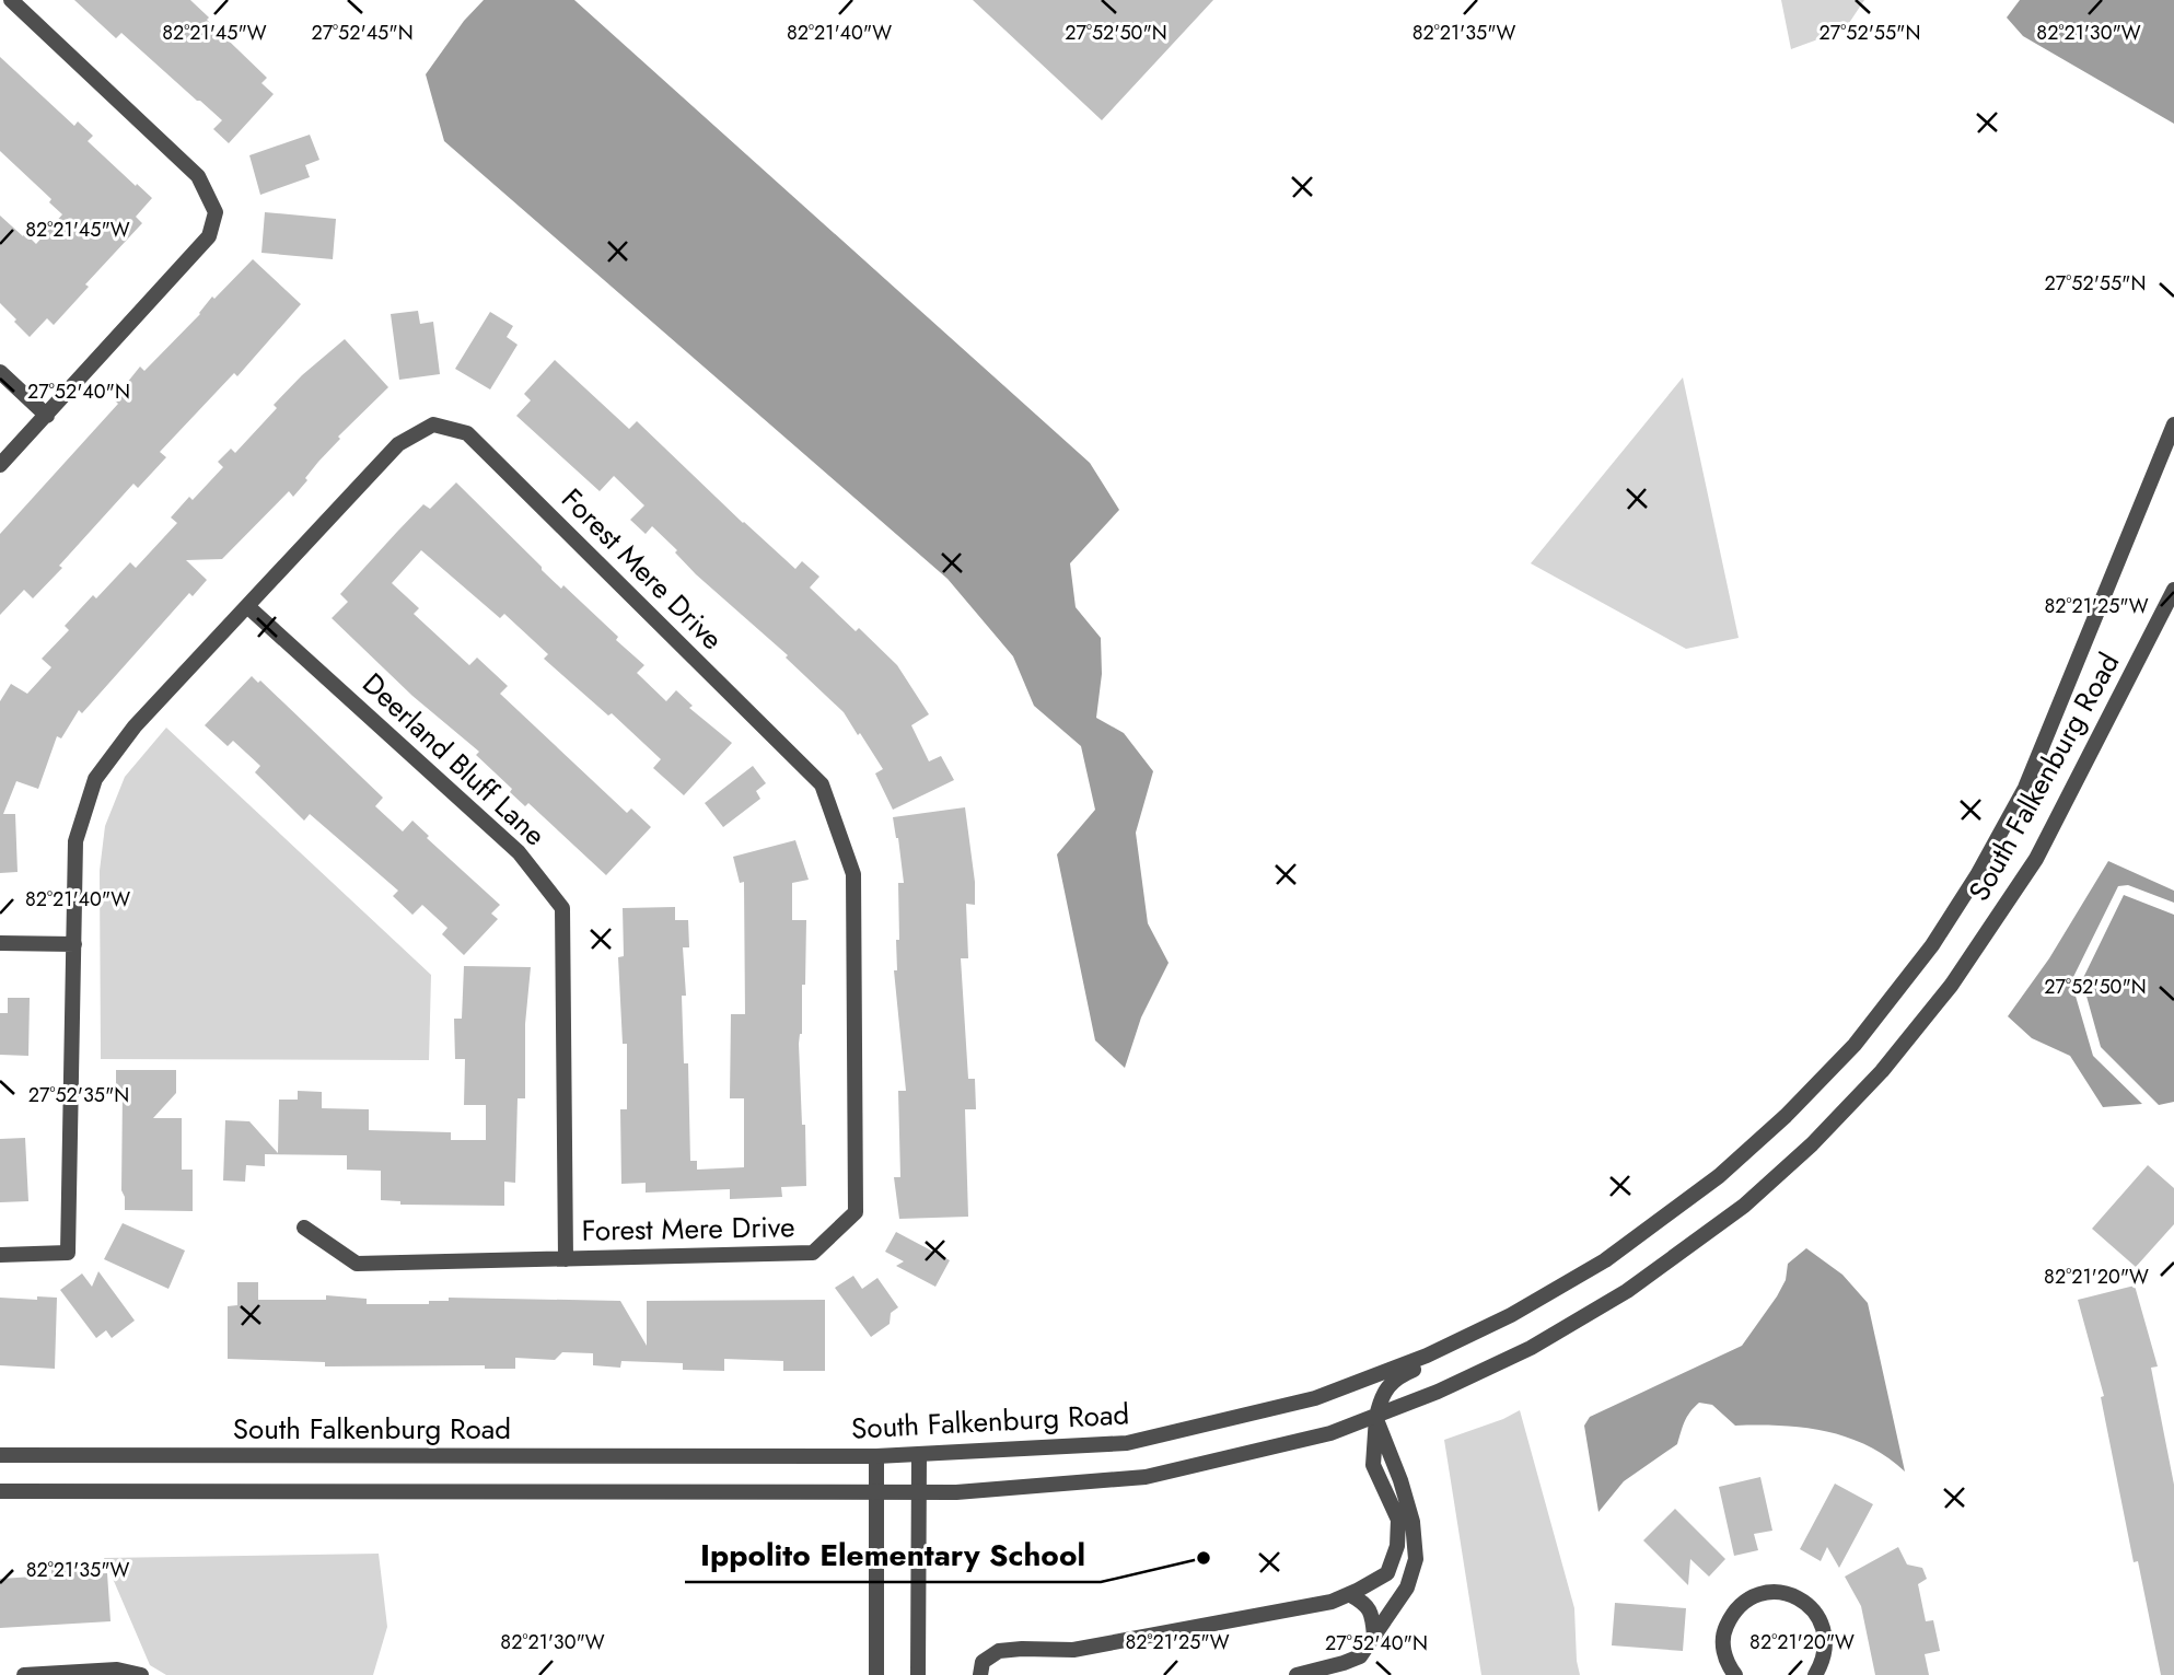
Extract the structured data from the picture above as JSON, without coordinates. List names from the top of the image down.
{
  "streets": {
    "street": ["Forest Mere Drive", "Deerland Bluff Lane", "South Falkenburg Road"]
  },
  "crossings": [
    ["Forest Mere Drive", "Deerland Bluff Lane"]
  ],
  "places": ["Ippolito Elementary School"],
  "coordinates": [
    "27°52'45\"N",
    "27°52'50\"N",
    "27°52'55\"N",
    "82°21'45\"W",
    "82°21'40\"W",
    "82°21'35\"W",
    "82°21'30\"W",
    "27°52'40\"N",
    "82°21'25\"W",
    "27°52'35\"N",
    "82°21'20\"W"
  ]
}
